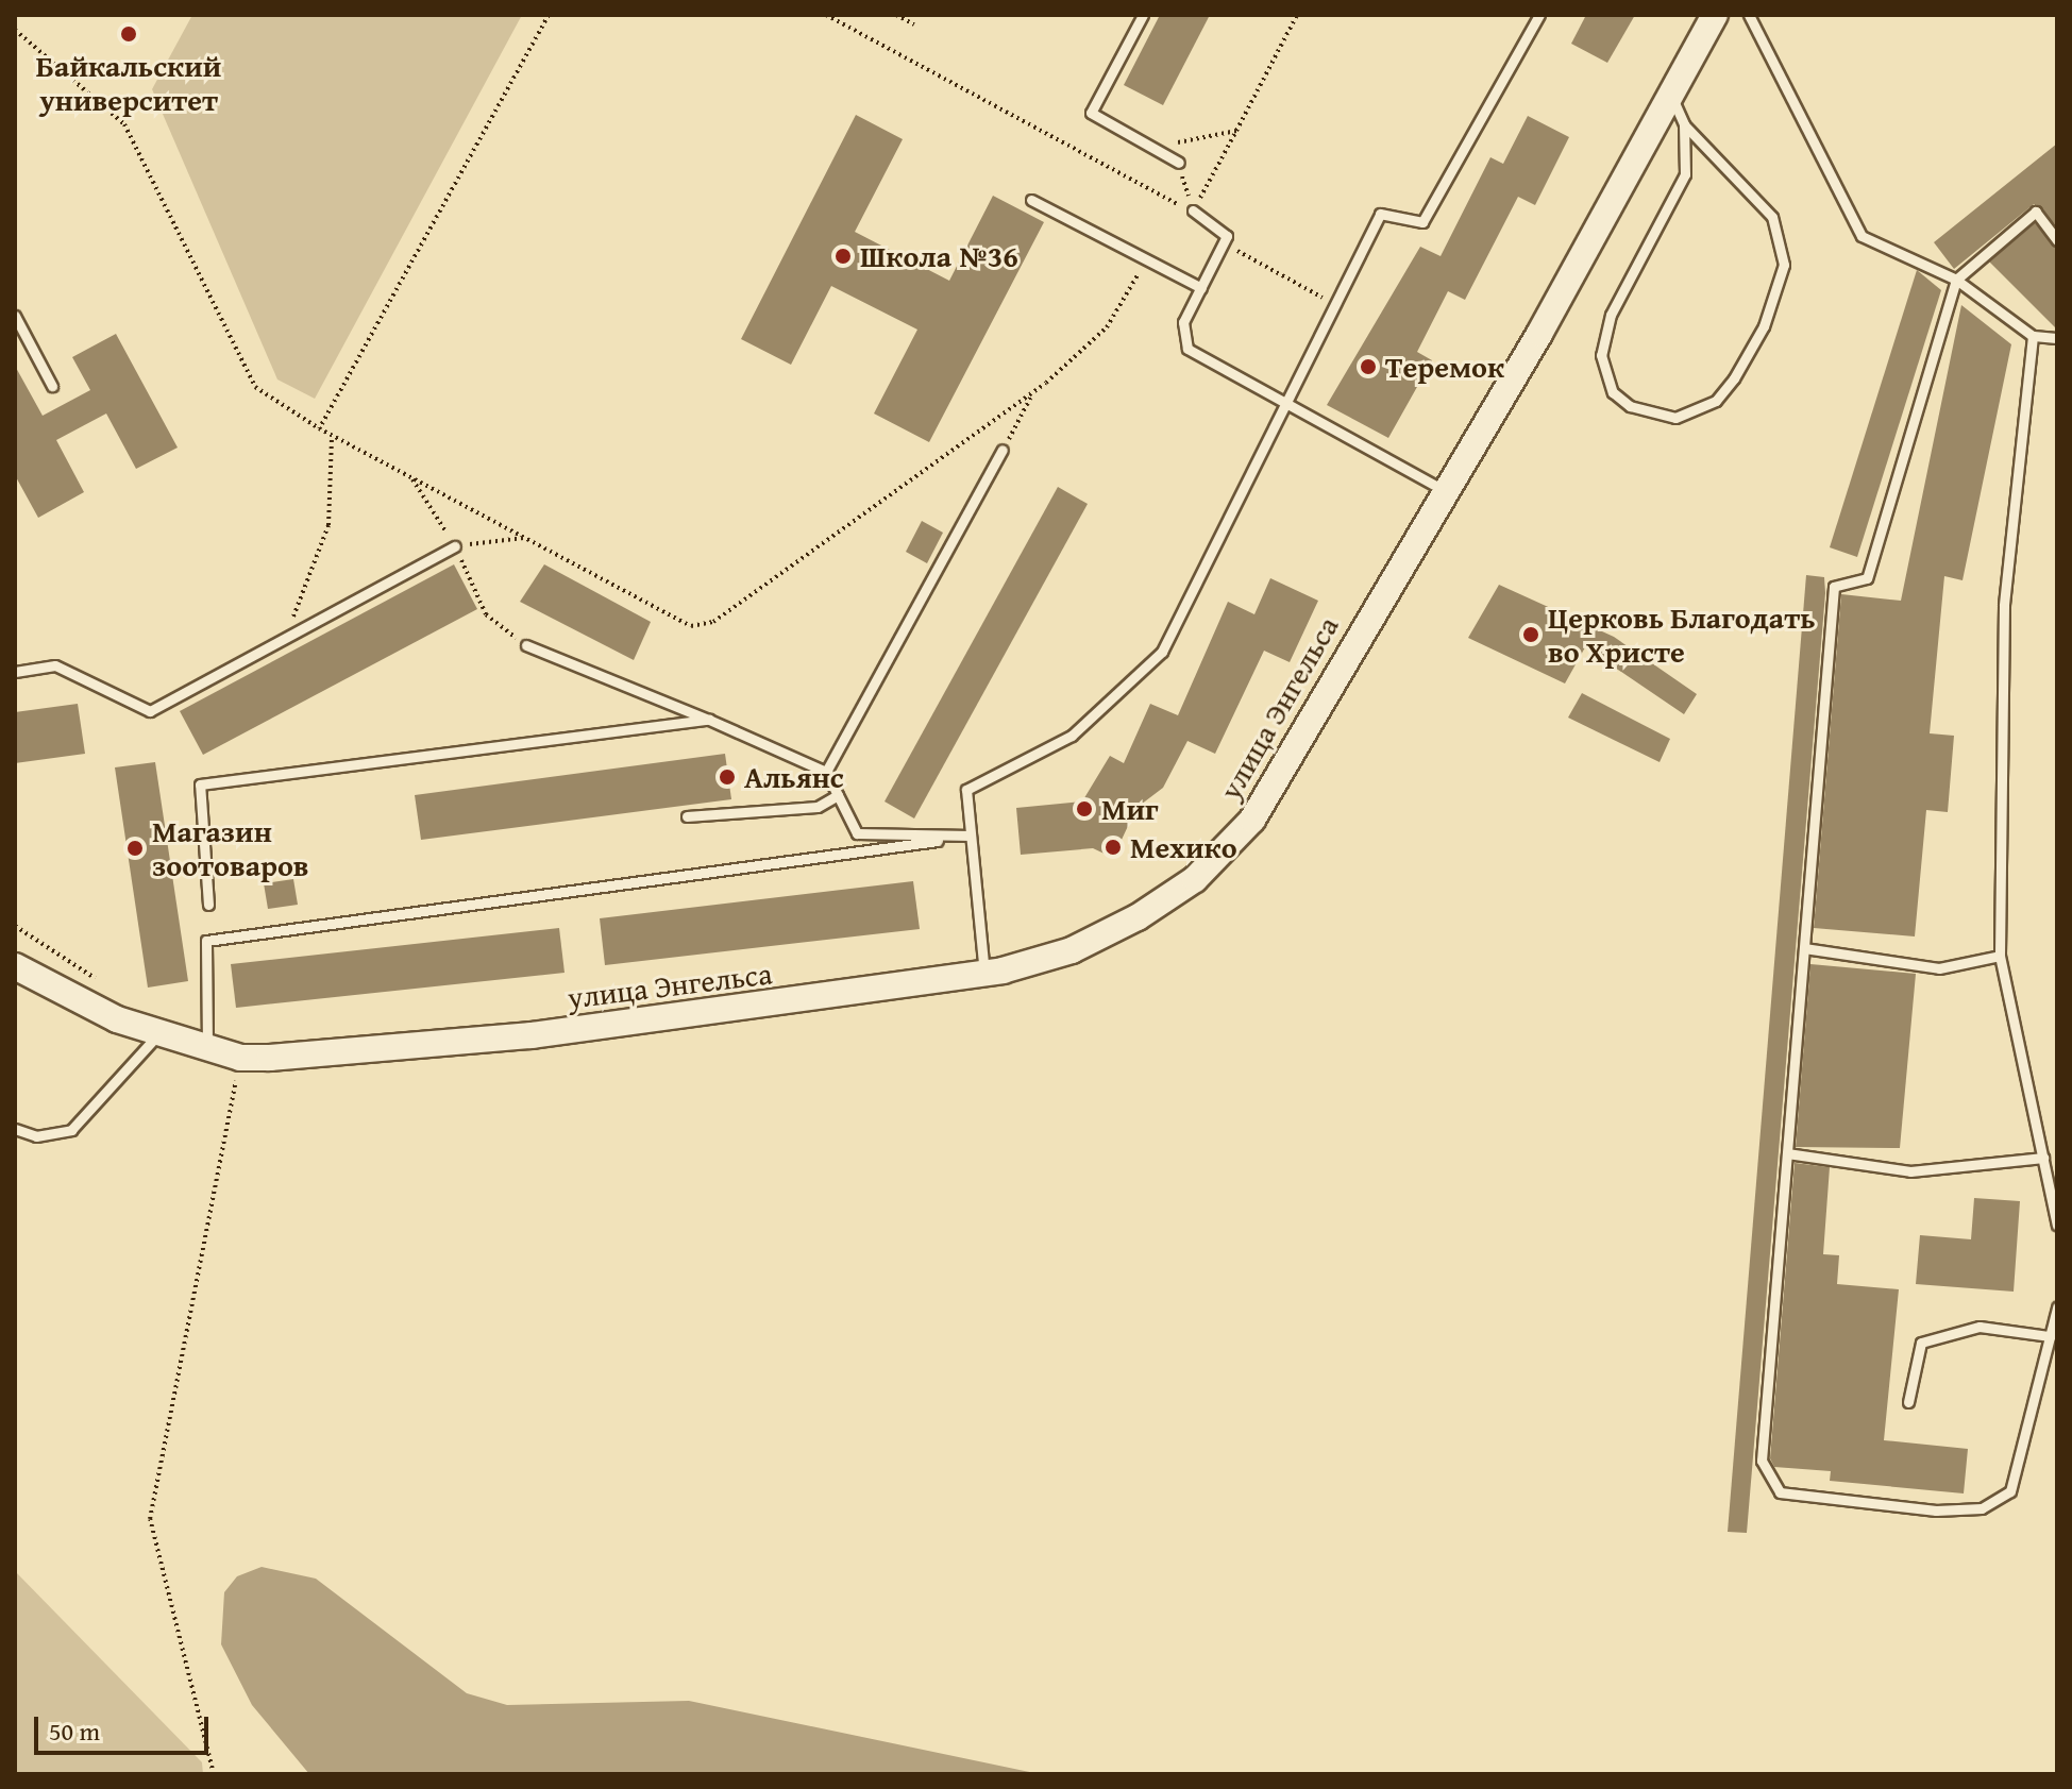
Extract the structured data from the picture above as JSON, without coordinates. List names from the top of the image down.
{
  "streets": {
    "street": ["улица Энгельса"]
  },
  "places": [
    "Байкальский университет",
    "Школа №36",
    "Теремок",
    "Церковь Благодать во Христе",
    "Альянс",
    "Миг",
    "Мехико",
    "Магазин зоотоваров"
  ],
  "scale_bar": "50 m"
}
